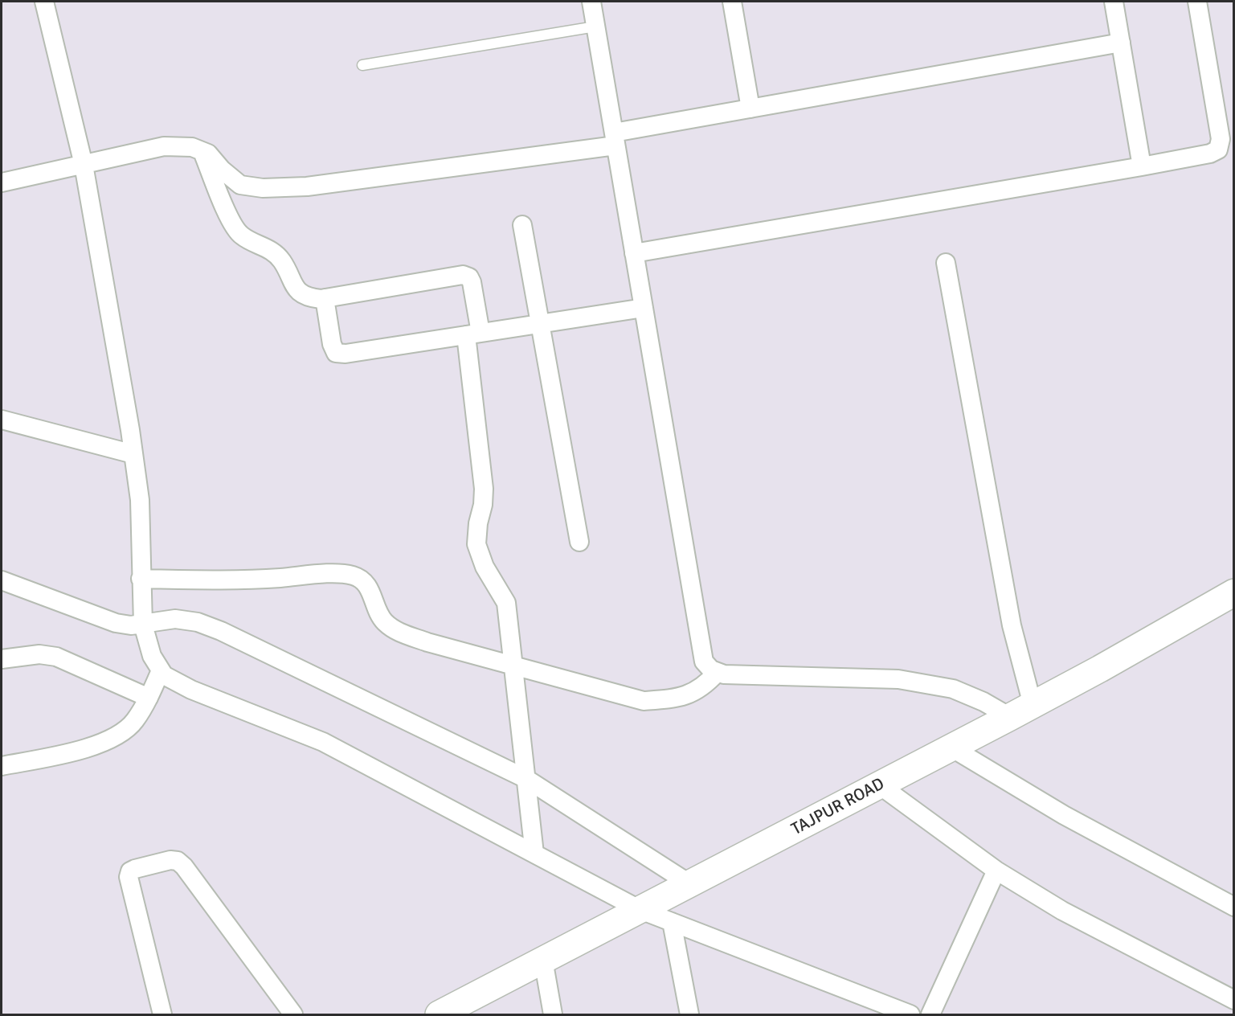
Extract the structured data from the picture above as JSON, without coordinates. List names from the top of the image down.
{
  "streets": {
    "main road": ["TAJPUR ROAD"]
  }
}
